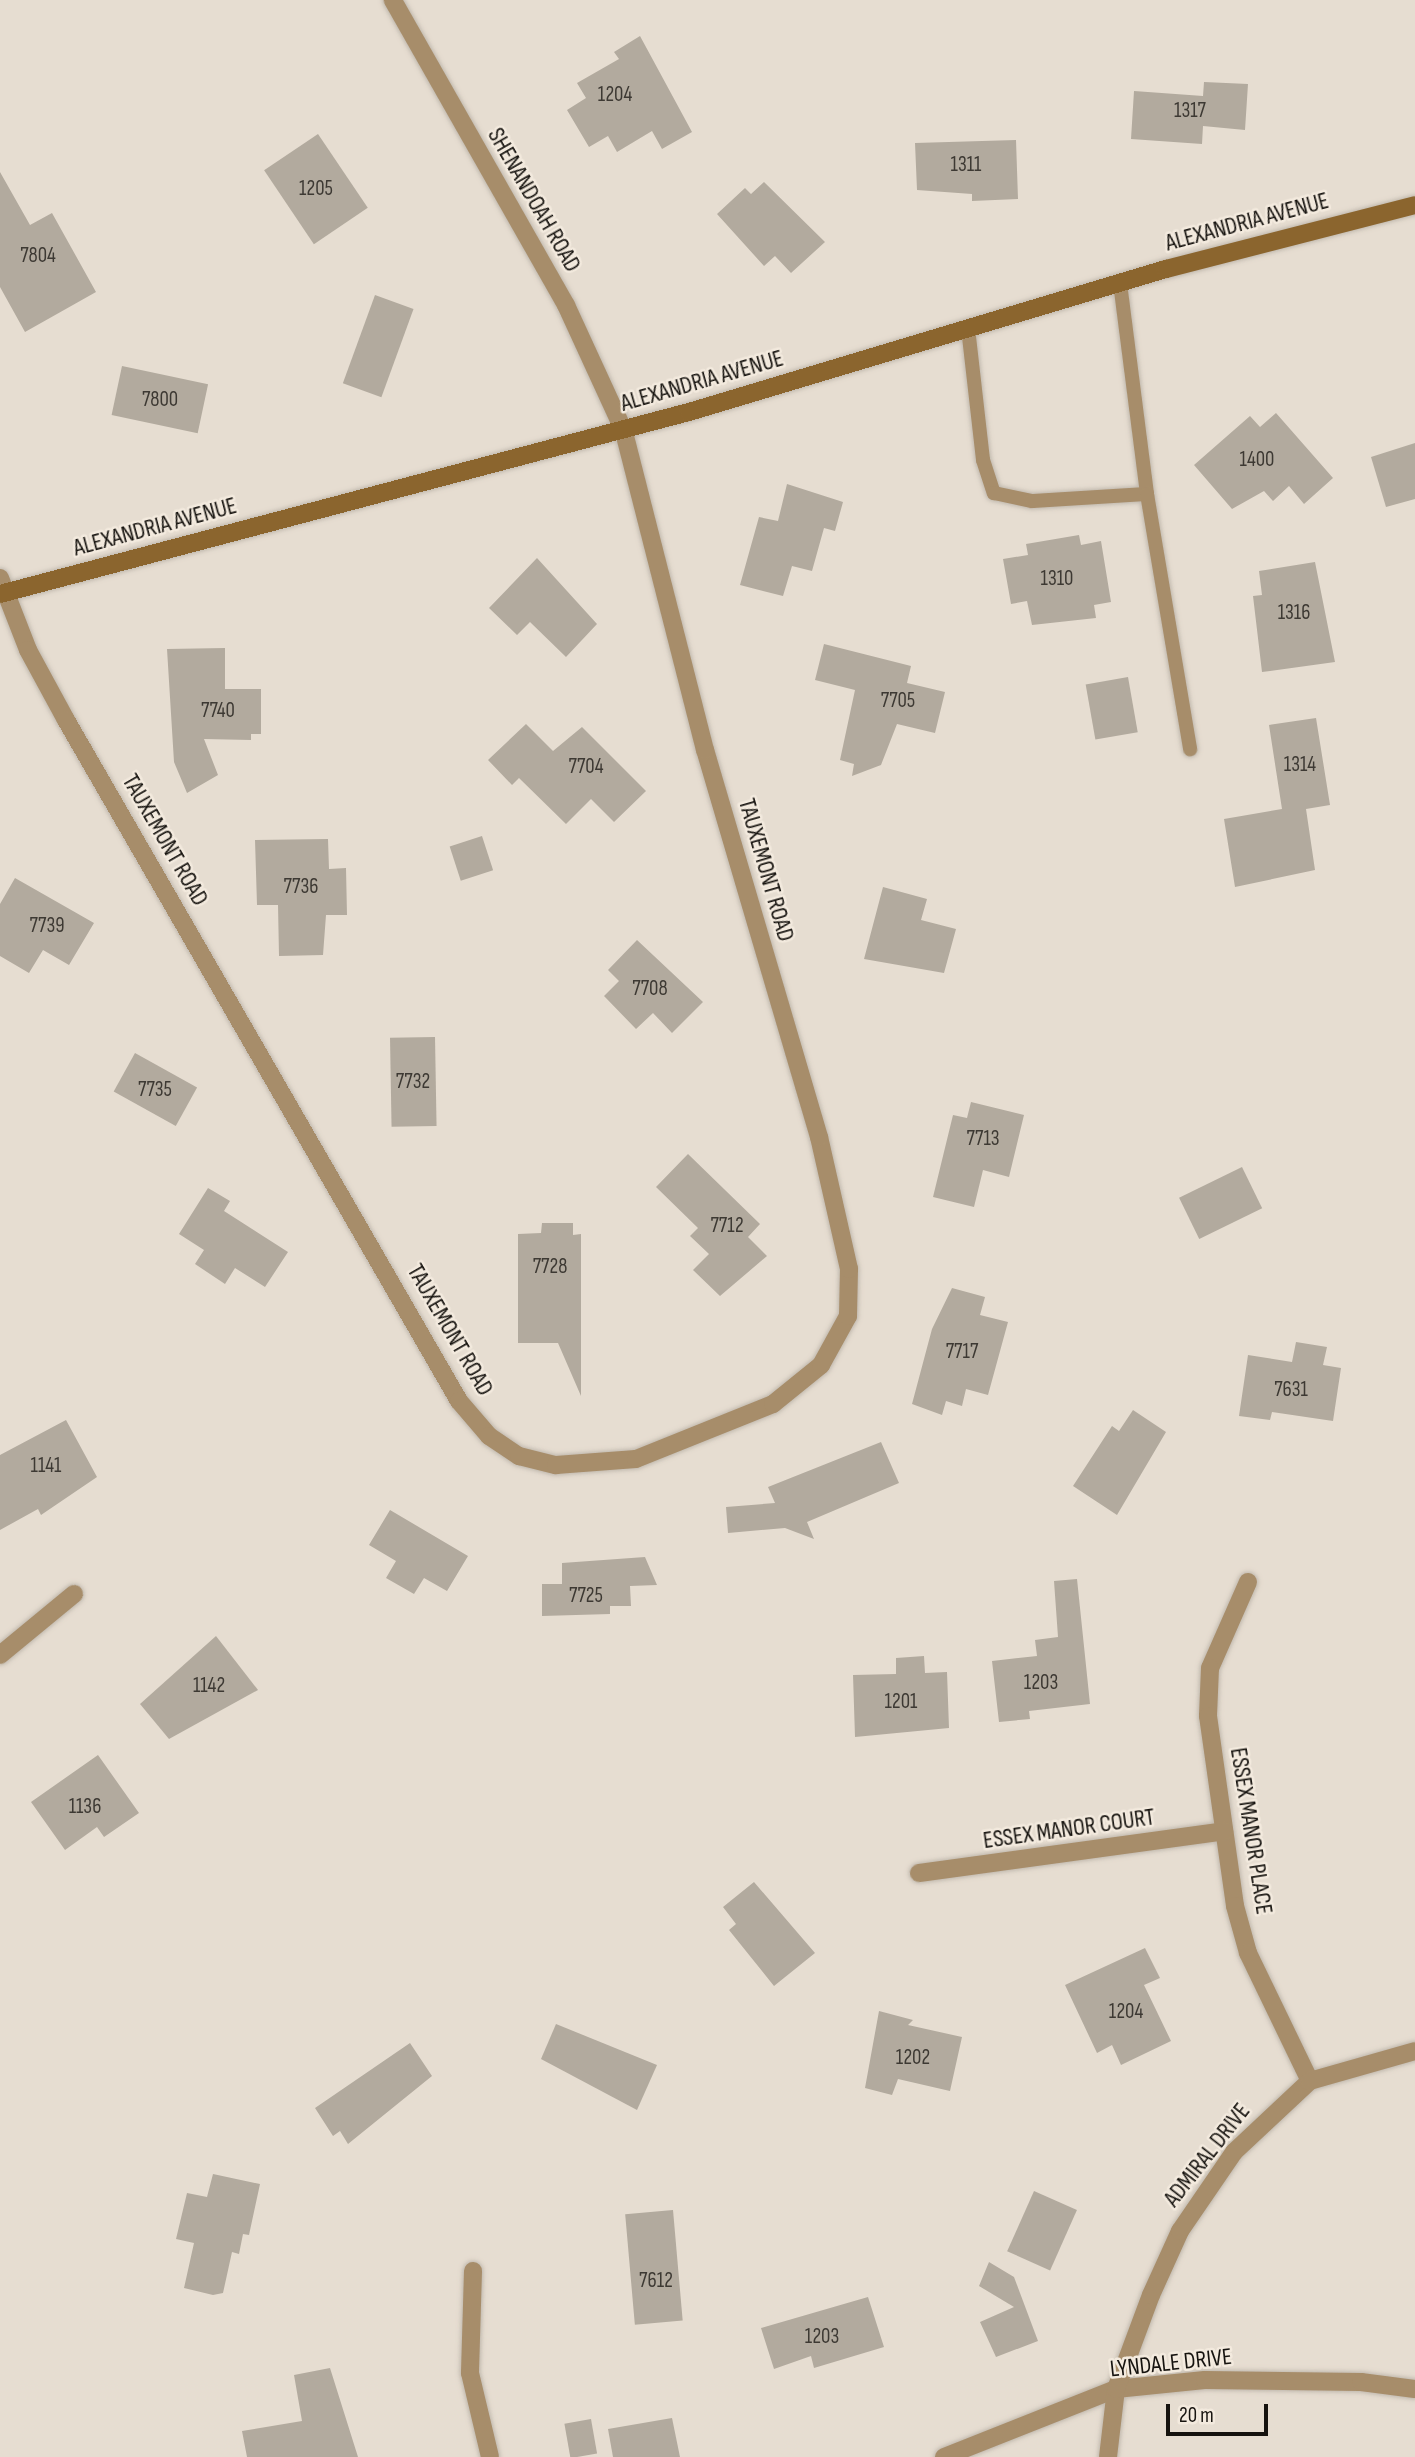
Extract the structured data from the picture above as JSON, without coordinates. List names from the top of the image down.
{
  "streets": {
    "street": [
      "SHENANDOAH ROAD",
      "ALEXANDRIA AVENUE",
      "TAUXEMONT ROAD",
      "ESSEX MANOR COURT",
      "ESSEX MANOR PLACE",
      "ADMIRAL DRIVE",
      "LYNDALE DRIVE"
    ]
  },
  "crossings": [
    ["SHENANDOAH ROAD", "ALEXANDRIA AVENUE"],
    ["SHENANDOAH ROAD", "TAUXEMONT ROAD"],
    ["ALEXANDRIA AVENUE", "TAUXEMONT ROAD"],
    ["ESSEX MANOR COURT", "ESSEX MANOR PLACE"],
    ["ESSEX MANOR PLACE", "ADMIRAL DRIVE"],
    ["ADMIRAL DRIVE", "LYNDALE DRIVE"]
  ],
  "house_numbers": [
    "1204",
    "1317",
    "1311",
    "1205",
    "7804",
    "7800",
    "1400",
    "1310",
    "1316",
    "7705",
    "7740",
    "1314",
    "7704",
    "7736",
    "7739",
    "7708",
    "7732",
    "7735",
    "7713",
    "7712",
    "7728",
    "7717",
    "7631",
    "1141",
    "7725",
    "1203",
    "1142",
    "1201",
    "1136",
    "1204",
    "1202",
    "7612",
    "1203"
  ],
  "scale_bar": "20 m"
}
